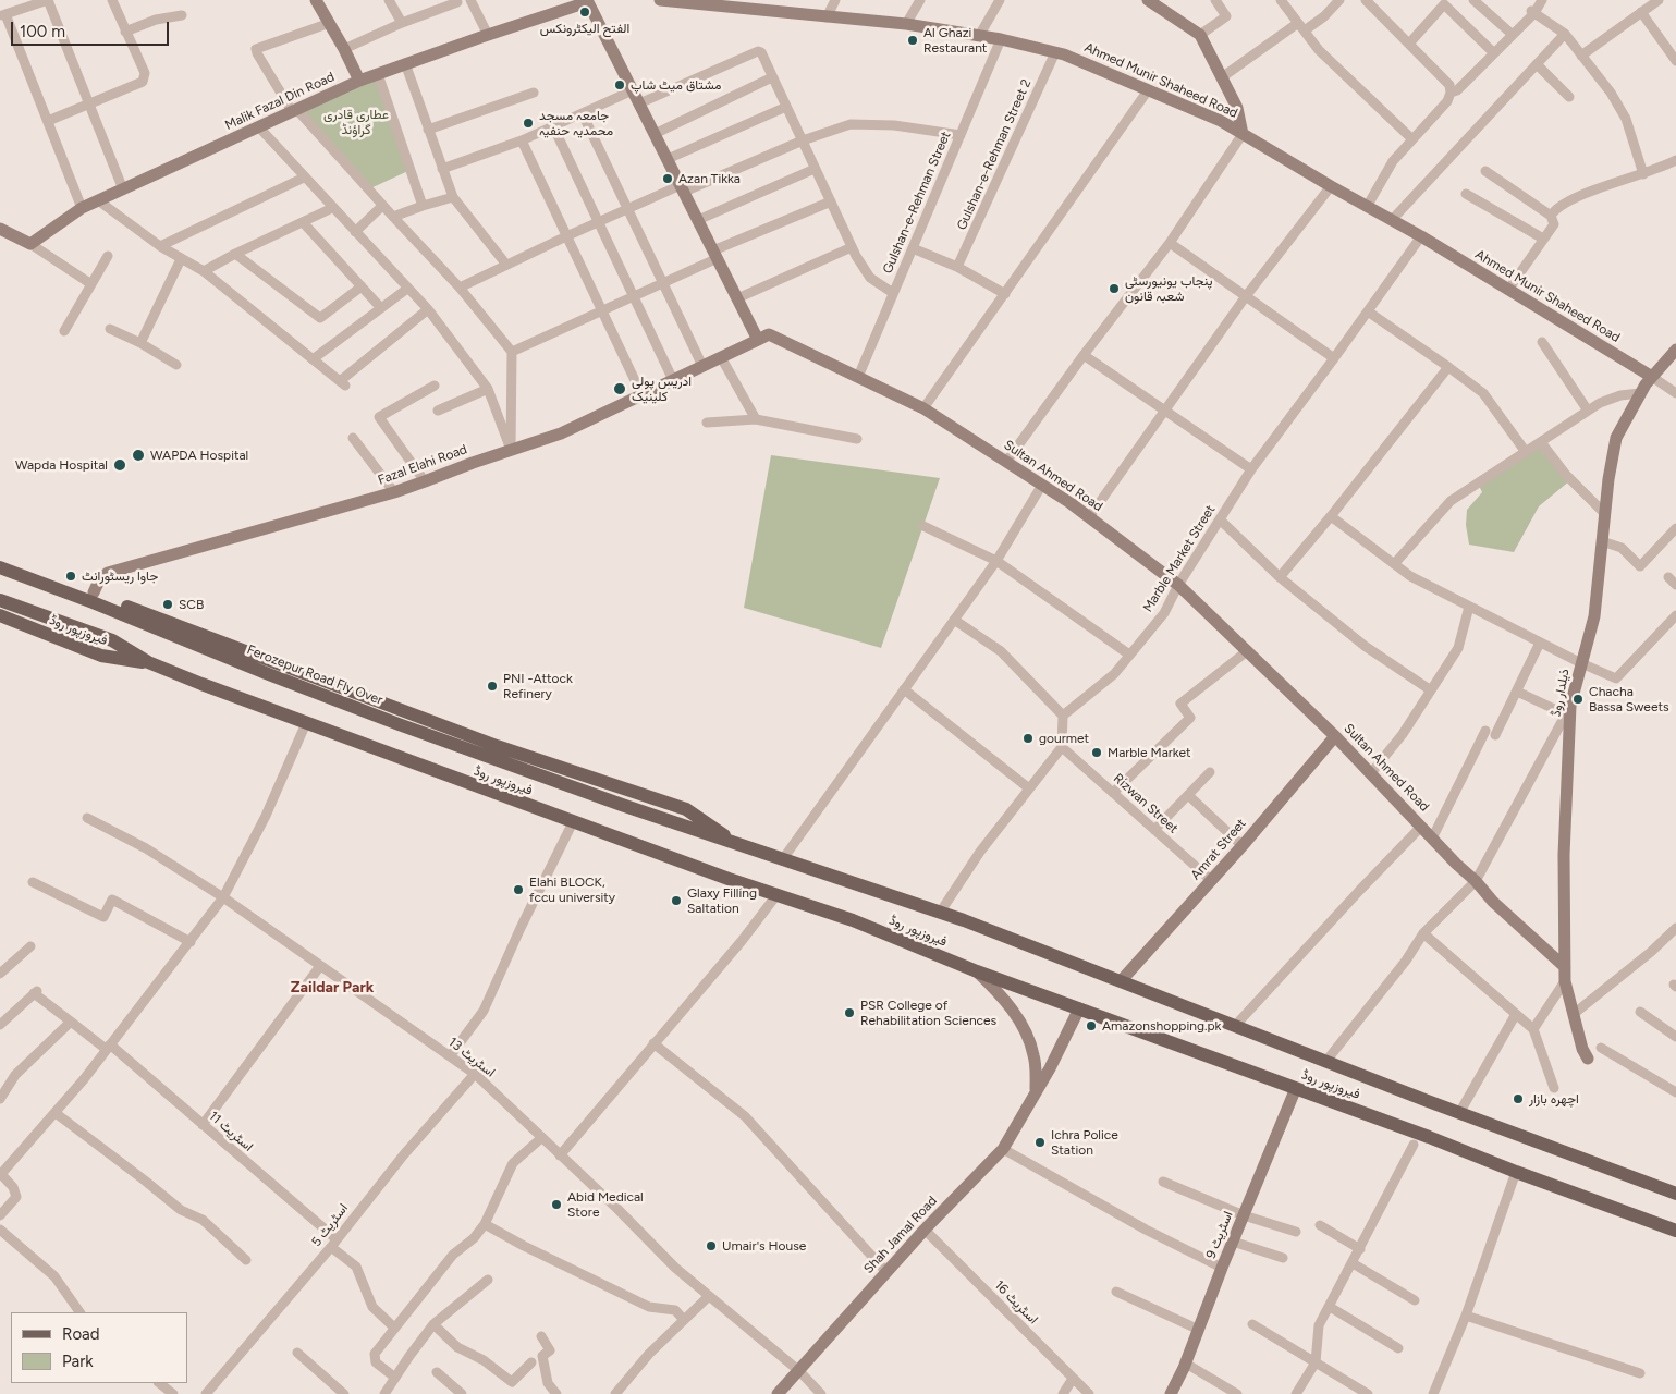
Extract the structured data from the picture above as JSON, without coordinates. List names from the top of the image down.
{
  "streets": {
    "main road": ["فیروزپور روڈ", "Ferozepur Road Fly Over"],
    "street": [
      "Ahmed Munir Shaheed Road",
      "Malik Fazal Din Road",
      "Gulshan-e-Rehman Street 2",
      "Gulshan-e-Rehman Street",
      "Fazal Elahi Road",
      "Sultan Ahmed Road",
      "Marble Market Street",
      "ذیلدار روڈ",
      "Rizwan Street",
      "Amrat Street",
      "اسٹریٹ 13",
      "اسٹریٹ 11",
      "اسٹریٹ 5",
      "Shah Jamal Road",
      "اسٹریٹ 9",
      "اسٹریٹ 16"
    ]
  },
  "crossings": [
    ["Ahmed Munir Shaheed Road", "Gulshan-e-Rehman Street 2"],
    ["Ahmed Munir Shaheed Road", "Gulshan-e-Rehman Street"],
    ["Ahmed Munir Shaheed Road", "Marble Market Street"],
    ["Ahmed Munir Shaheed Road", "ذیلدار روڈ"],
    ["Gulshan-e-Rehman Street", "Sultan Ahmed Road"],
    ["Fazal Elahi Road", "Sultan Ahmed Road"],
    ["Fazal Elahi Road", "فیروزپور روڈ"],
    ["Sultan Ahmed Road", "Marble Market Street"],
    ["Sultan Ahmed Road", "ذیلدار روڈ"],
    ["Sultan Ahmed Road", "Amrat Street"],
    ["فیروزپور روڈ", "Ferozepur Road Fly Over"],
    ["فیروزپور روڈ", "Amrat Street"],
    ["فیروزپور روڈ", "Shah Jamal Road"],
    ["فیروزپور روڈ", "اسٹریٹ 9"],
    ["Rizwan Street", "Amrat Street"],
    ["اسٹریٹ 13", "اسٹریٹ 5"],
    ["اسٹریٹ 13", "Shah Jamal Road"],
    ["اسٹریٹ 11", "اسٹریٹ 5"],
    ["Shah Jamal Road", "اسٹریٹ 16"]
  ],
  "districts": ["Zaildar Park"],
  "parks": ["عطاری قادری گراؤنڈ"],
  "places": [
    "الفتح الیکٹرونکس",
    "Al Ghazi Restaurant",
    "مشتاق میٹ شاپ",
    "جامعہ مسجد محمدیہ حنفیہ",
    "Azan Tikka",
    "پنجاب یونیورسٹی شعبہ قانون",
    "ادریس پولی کلینیک",
    "WAPDA Hospital",
    "Wapda Hospital",
    "جاوا ریسٹورانٹ",
    "SCB",
    "PNI -Attock Refinery",
    "Chacha Bassa Sweets",
    "gourmet",
    "Marble Market",
    "Elahi BLOCK, fccu university",
    "Glaxy Filling Saltation",
    "PSR College of Rehabilitation Sciences",
    "Amazonshopping.pk",
    "اچھرہ بازار",
    "Ichra Police Station",
    "Abid Medical Store",
    "Umair's House"
  ],
  "legend": ["Road", "Park"],
  "scale_bar": "100 m"
}
